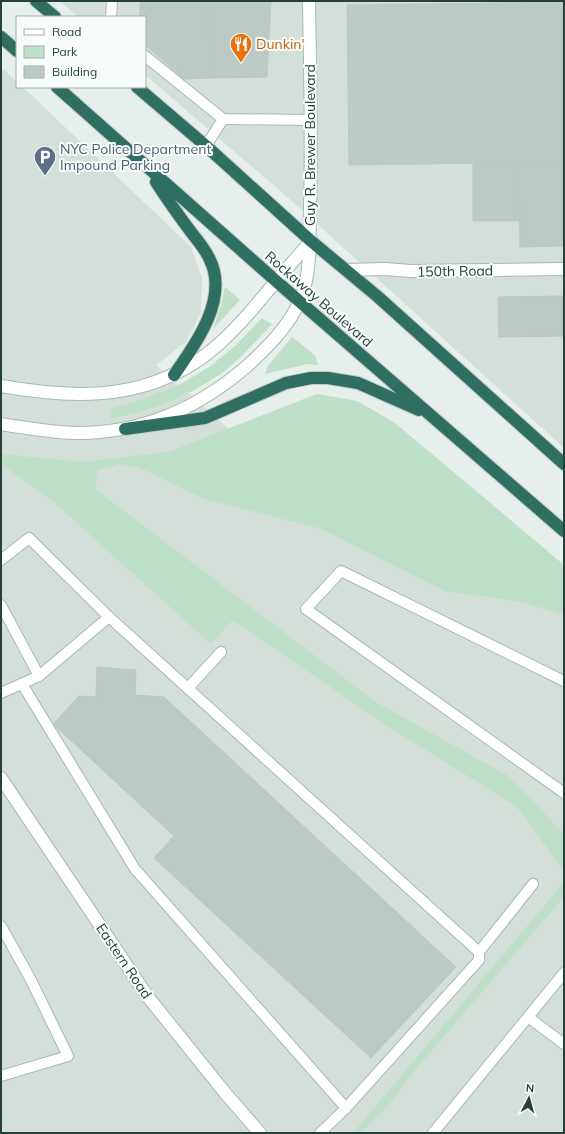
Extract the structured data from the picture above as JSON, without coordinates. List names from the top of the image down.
{
  "streets": {
    "highway": ["Rockaway Boulevard"],
    "street": ["Guy R. Brewer Boulevard", "150th Road", "Eastern Road"]
  },
  "crossings": [
    ["Guy R. Brewer Boulevard", "Rockaway Boulevard"]
  ],
  "places": {
    "restaurant": ["Dunkin'"],
    "parking": ["NYC Police Department Impound Parking"]
  },
  "legend": ["Road", "Park", "Building"],
  "north": "top"
}
